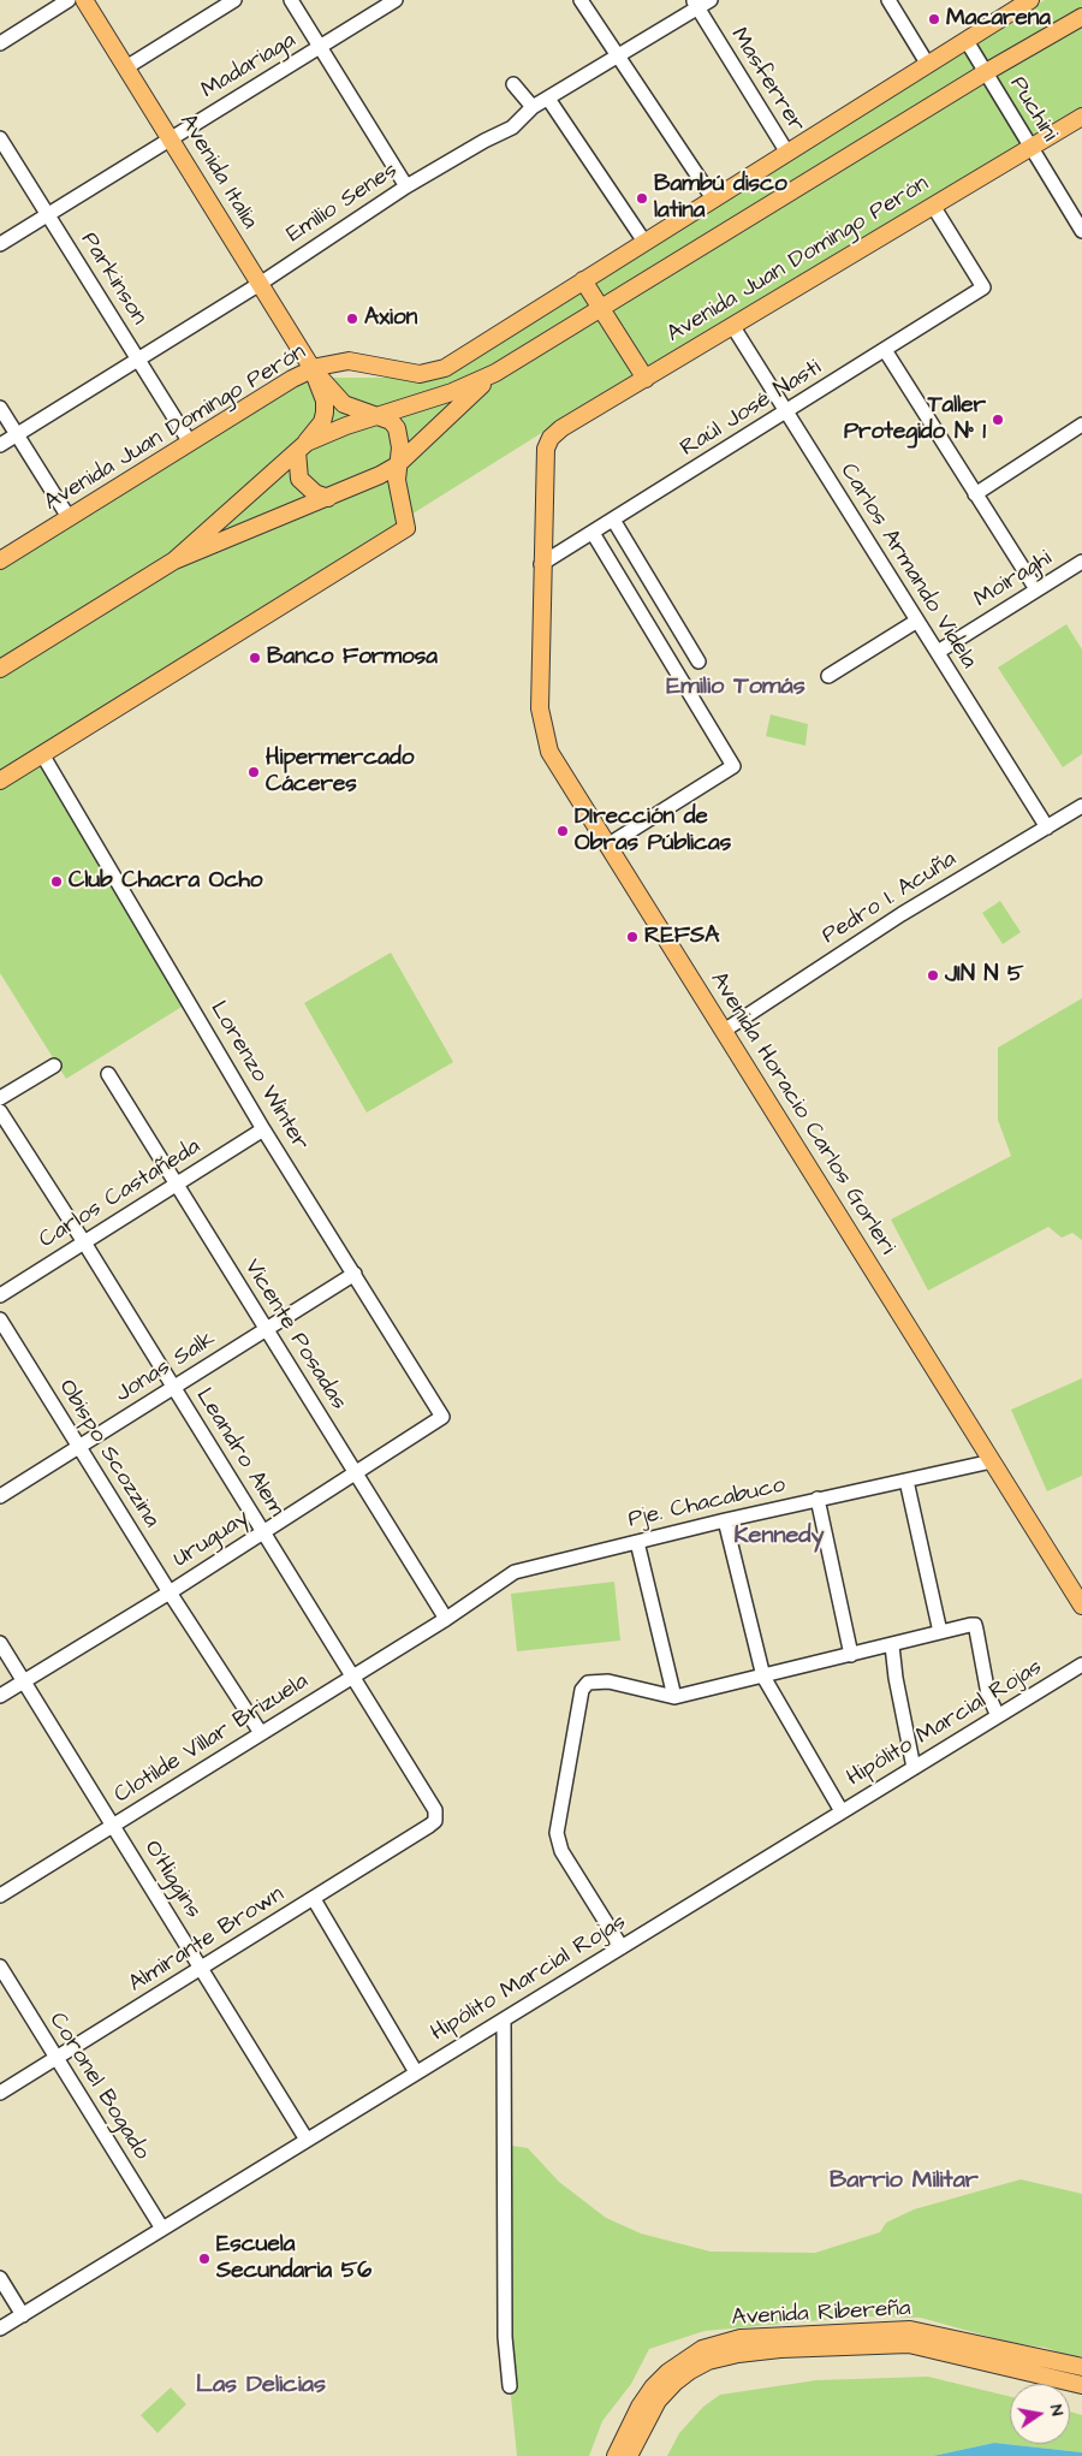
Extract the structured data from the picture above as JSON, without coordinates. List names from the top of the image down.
{
  "streets": {
    "main road": [
      "Avenida Italia",
      "Avenida Juan Domingo Perón",
      "Avenida Horacio Carlos Gorleri",
      "Avenida Ribereña"
    ],
    "street": [
      "Madariaga",
      "Masferrer",
      "Puchini",
      "Emilio Senes",
      "Parkinson",
      "Raúl José Nasti",
      "Carlos Armando Videla",
      "Moiraghi",
      "Pedro I. Acuña",
      "Lorenzo Winter",
      "Carlos Castañeda",
      "Vicente Posadas",
      "Jonas Salk",
      "Leandro Alem",
      "Obispo Scozzina",
      "Pje. Chacabuco",
      "Uruguay",
      "Hipólito Marcial Rojas",
      "Clotilde Villar Brizuela",
      "O'Higgins",
      "Almirante Brown",
      "Coronel Bogado"
    ]
  },
  "crossings": [
    ["Madariaga", "Avenida Italia"],
    ["Madariaga", "Parkinson"],
    ["Masferrer", "Emilio Senes"],
    ["Masferrer", "Avenida Juan Domingo Perón"],
    ["Puchini", "Avenida Juan Domingo Perón"],
    ["Avenida Italia", "Emilio Senes"],
    ["Avenida Italia", "Avenida Juan Domingo Perón"],
    ["Emilio Senes", "Parkinson"],
    ["Avenida Juan Domingo Perón", "Parkinson"],
    ["Avenida Juan Domingo Perón", "Raúl José Nasti"],
    ["Avenida Juan Domingo Perón", "Carlos Armando Videla"],
    ["Avenida Juan Domingo Perón", "Avenida Horacio Carlos Gorleri"],
    ["Raúl José Nasti", "Carlos Armando Videla"],
    ["Raúl José Nasti", "Avenida Horacio Carlos Gorleri"],
    ["Carlos Armando Videla", "Moiraghi"],
    ["Carlos Armando Videla", "Pedro I. Acuña"],
    ["Pedro I. Acuña", "Avenida Horacio Carlos Gorleri"],
    ["Lorenzo Winter", "Carlos Castañeda"],
    ["Lorenzo Winter", "Jonas Salk"],
    ["Lorenzo Winter", "Uruguay"],
    ["Avenida Horacio Carlos Gorleri", "Pje. Chacabuco"],
    ["Carlos Castañeda", "Vicente Posadas"],
    ["Carlos Castañeda", "Leandro Alem"],
    ["Vicente Posadas", "Jonas Salk"],
    ["Vicente Posadas", "Pje. Chacabuco"],
    ["Vicente Posadas", "Uruguay"],
    ["Vicente Posadas", "Clotilde Villar Brizuela"],
    ["Jonas Salk", "Leandro Alem"],
    ["Jonas Salk", "Obispo Scozzina"],
    ["Leandro Alem", "Uruguay"],
    ["Leandro Alem", "Clotilde Villar Brizuela"],
    ["Leandro Alem", "Almirante Brown"],
    ["Obispo Scozzina", "Uruguay"],
    ["Obispo Scozzina", "Clotilde Villar Brizuela"],
    ["Pje. Chacabuco", "Clotilde Villar Brizuela"],
    ["Uruguay", "O'Higgins"],
    ["Hipólito Marcial Rojas", "O'Higgins"],
    ["Hipólito Marcial Rojas", "Coronel Bogado"],
    ["Clotilde Villar Brizuela", "O'Higgins"],
    ["O'Higgins", "Almirante Brown"],
    ["Almirante Brown", "Coronel Bogado"]
  ],
  "districts": [
    "Emilio Tomás",
    "Kennedy",
    "Barrio Militar",
    "Las Delicias"
  ],
  "places": [
    "Macarena",
    "Bambú disco latina",
    "Axion",
    "Taller Protegido N° 1",
    "Banco Formosa",
    "Hipermercado Cáceres",
    "DIrección de Obras Públicas",
    "Club Chacra Ocho",
    "REFSA",
    "JIN N 5",
    "Escuela Secundaria 56"
  ],
  "north": "right"
}
